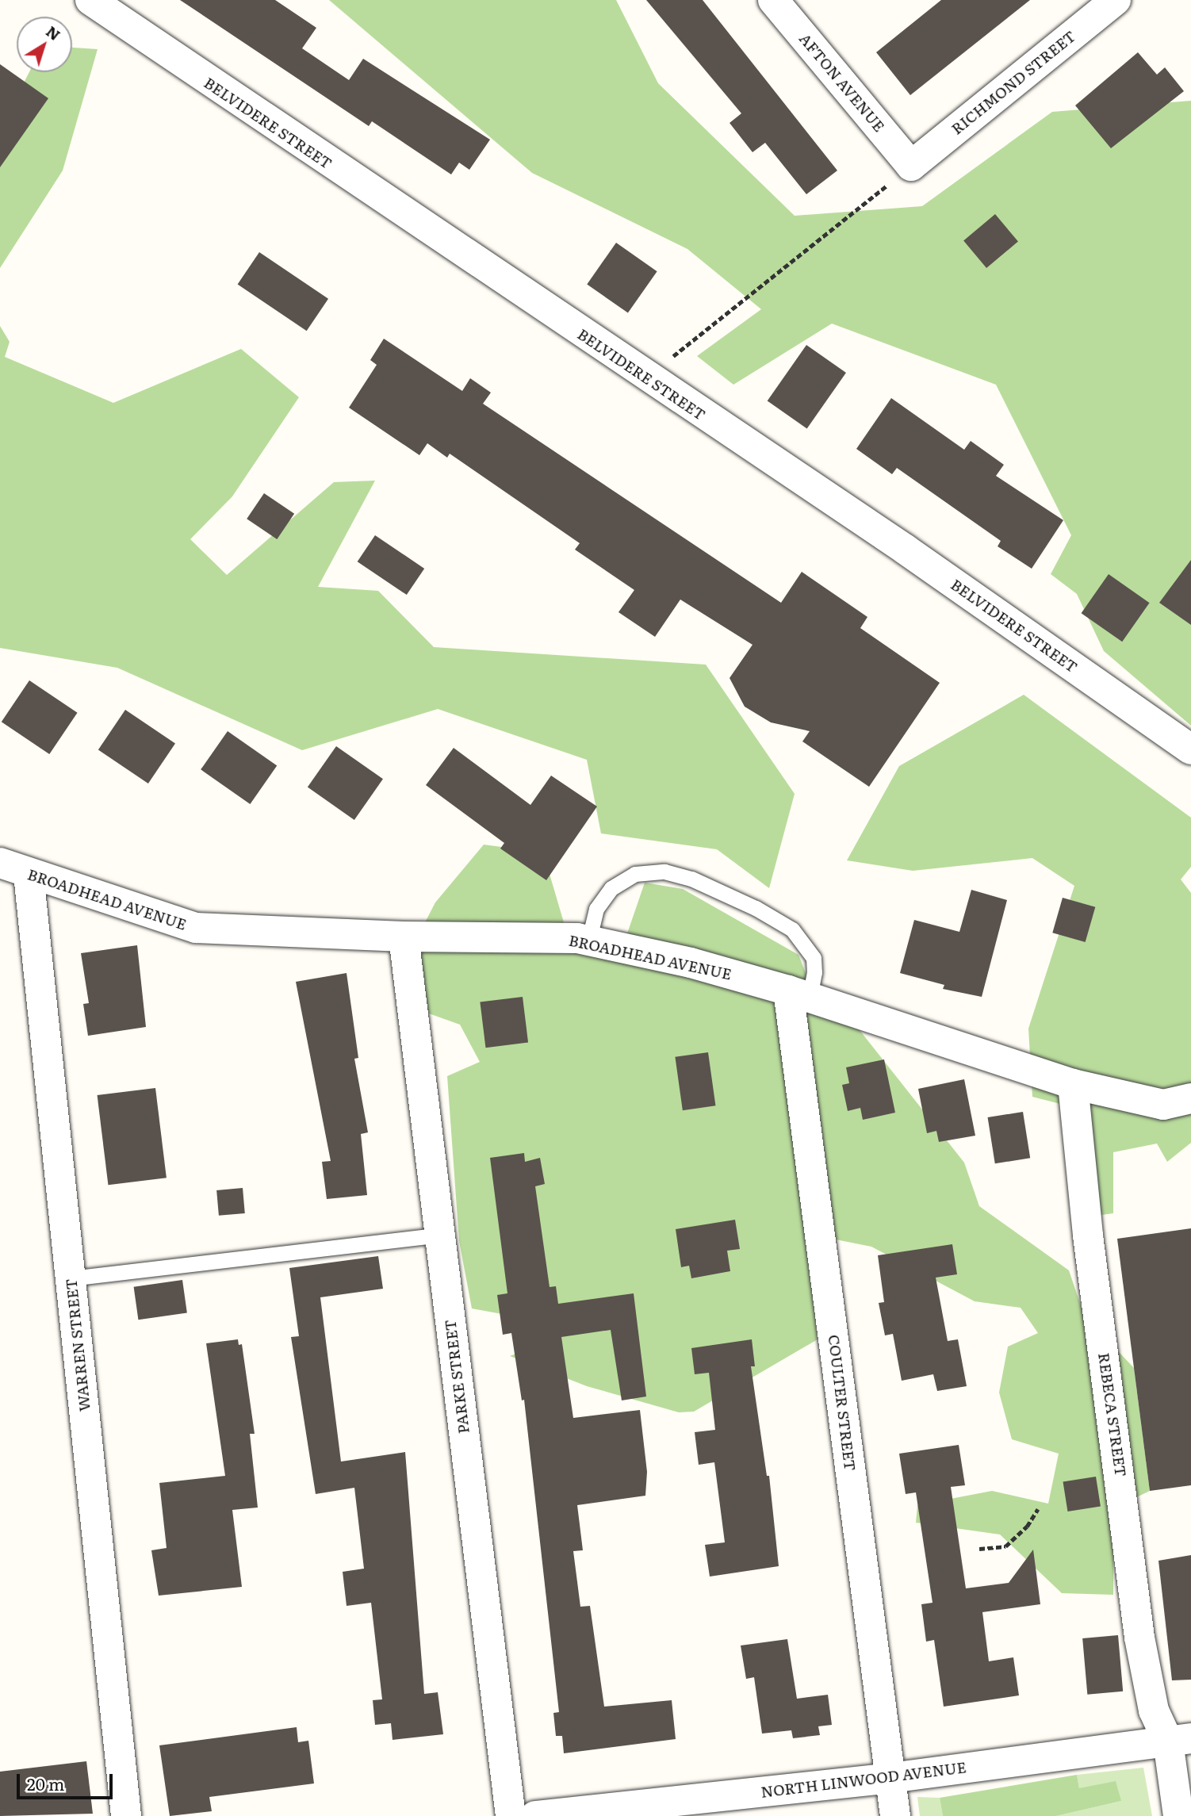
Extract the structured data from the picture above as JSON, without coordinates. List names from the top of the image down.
{
  "streets": {
    "street": [
      "AFTON AVENUE",
      "RICHMOND STREET",
      "BELVIDERE STREET",
      "BROADHEAD AVENUE",
      "WARREN STREET",
      "PARKE STREET",
      "COULTER STREET",
      "REBECA STREET",
      "NORTH LINWOOD AVENUE"
    ]
  },
  "crossings": [
    ["AFTON AVENUE", "RICHMOND STREET"],
    ["BROADHEAD AVENUE", "WARREN STREET"],
    ["BROADHEAD AVENUE", "PARKE STREET"],
    ["BROADHEAD AVENUE", "COULTER STREET"],
    ["BROADHEAD AVENUE", "REBECA STREET"],
    ["COULTER STREET", "NORTH LINWOOD AVENUE"],
    ["REBECA STREET", "NORTH LINWOOD AVENUE"]
  ],
  "scale_bar": "20 m",
  "north": "top right"
}
